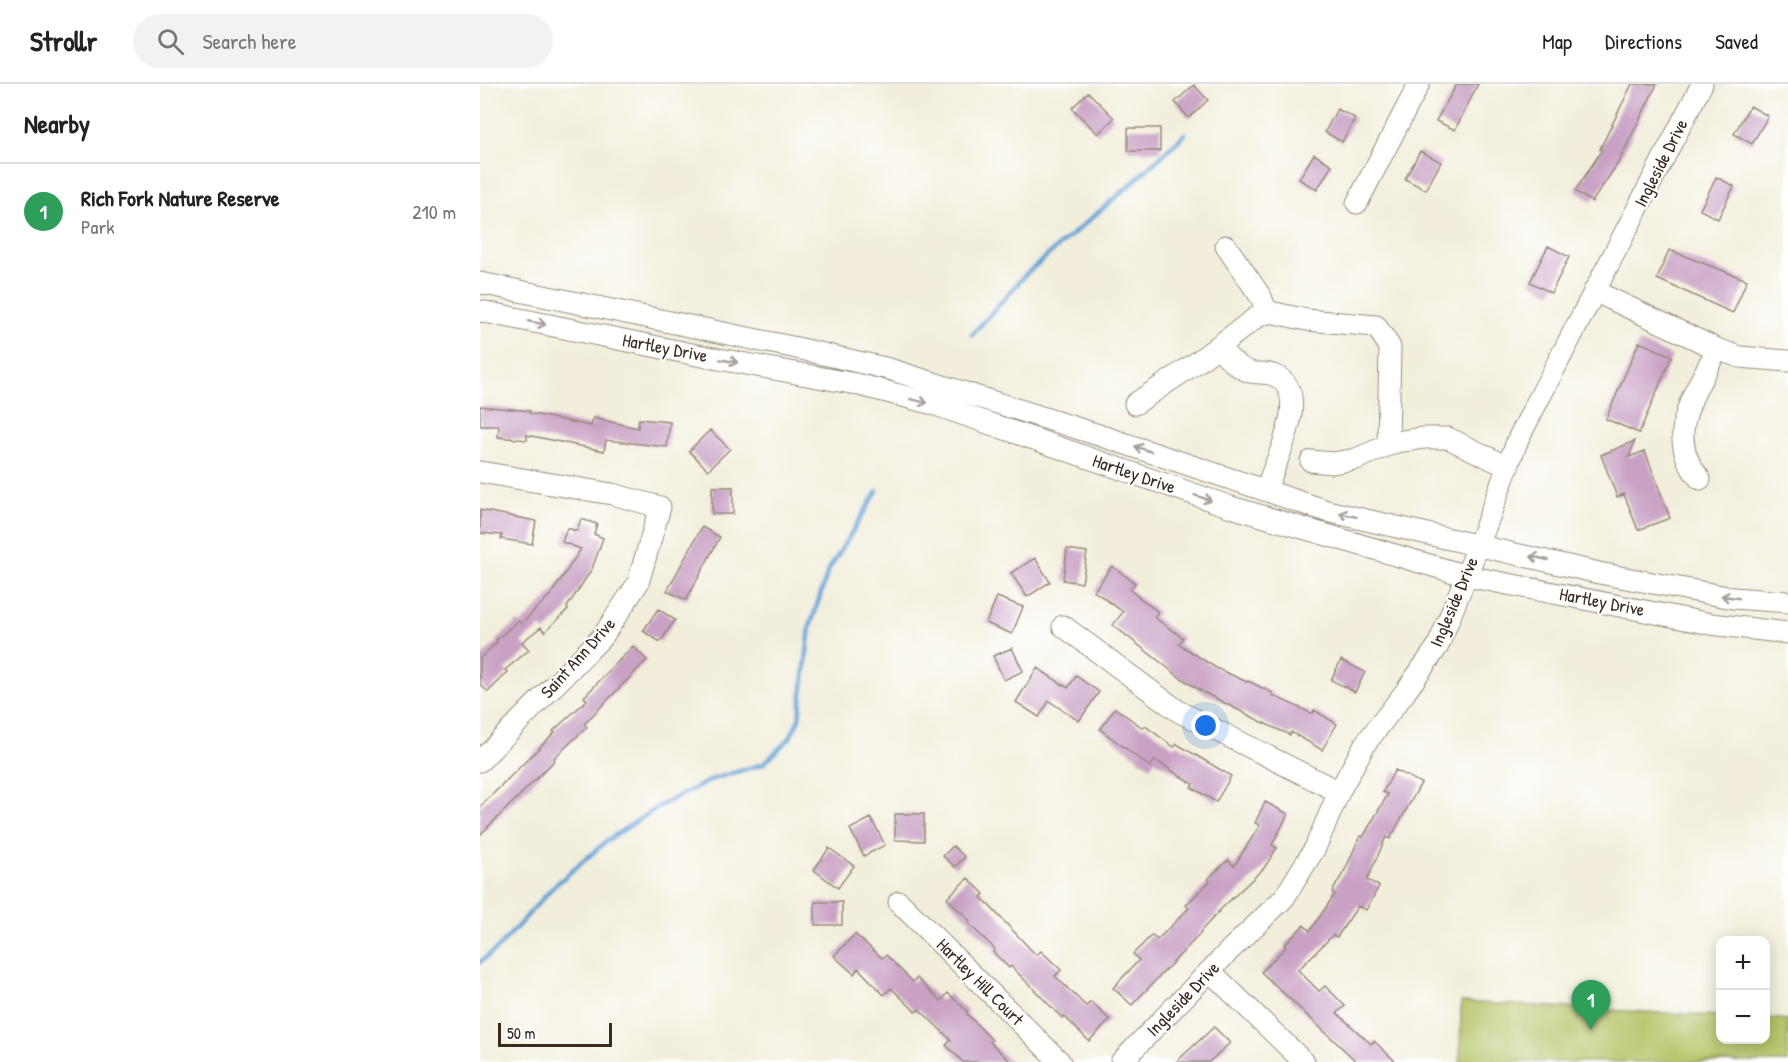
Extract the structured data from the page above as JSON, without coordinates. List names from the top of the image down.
{
  "streets": {
    "street": [
      "Ingleside Drive",
      "Hartley Drive",
      "Saint Ann Drive",
      "Hartley Hill Court"
    ]
  },
  "crossings": [
    ["Ingleside Drive", "Hartley Drive"]
  ],
  "scale_bar": "50 m",
  "page": {
    "header": "Strollr",
    "search": "Search here",
    "nav": ["Map", "Directions", "Saved"],
    "heading": "Nearby",
    "list": [
      {
        "mark": "1",
        "name": "Rich Fork Nature Reserve",
        "note": "Park",
        "value": "210 m"
      }
    ],
    "map_buttons": ["+", "−"],
    "pins": "1",
    "scale": "50 m"
  }
}
